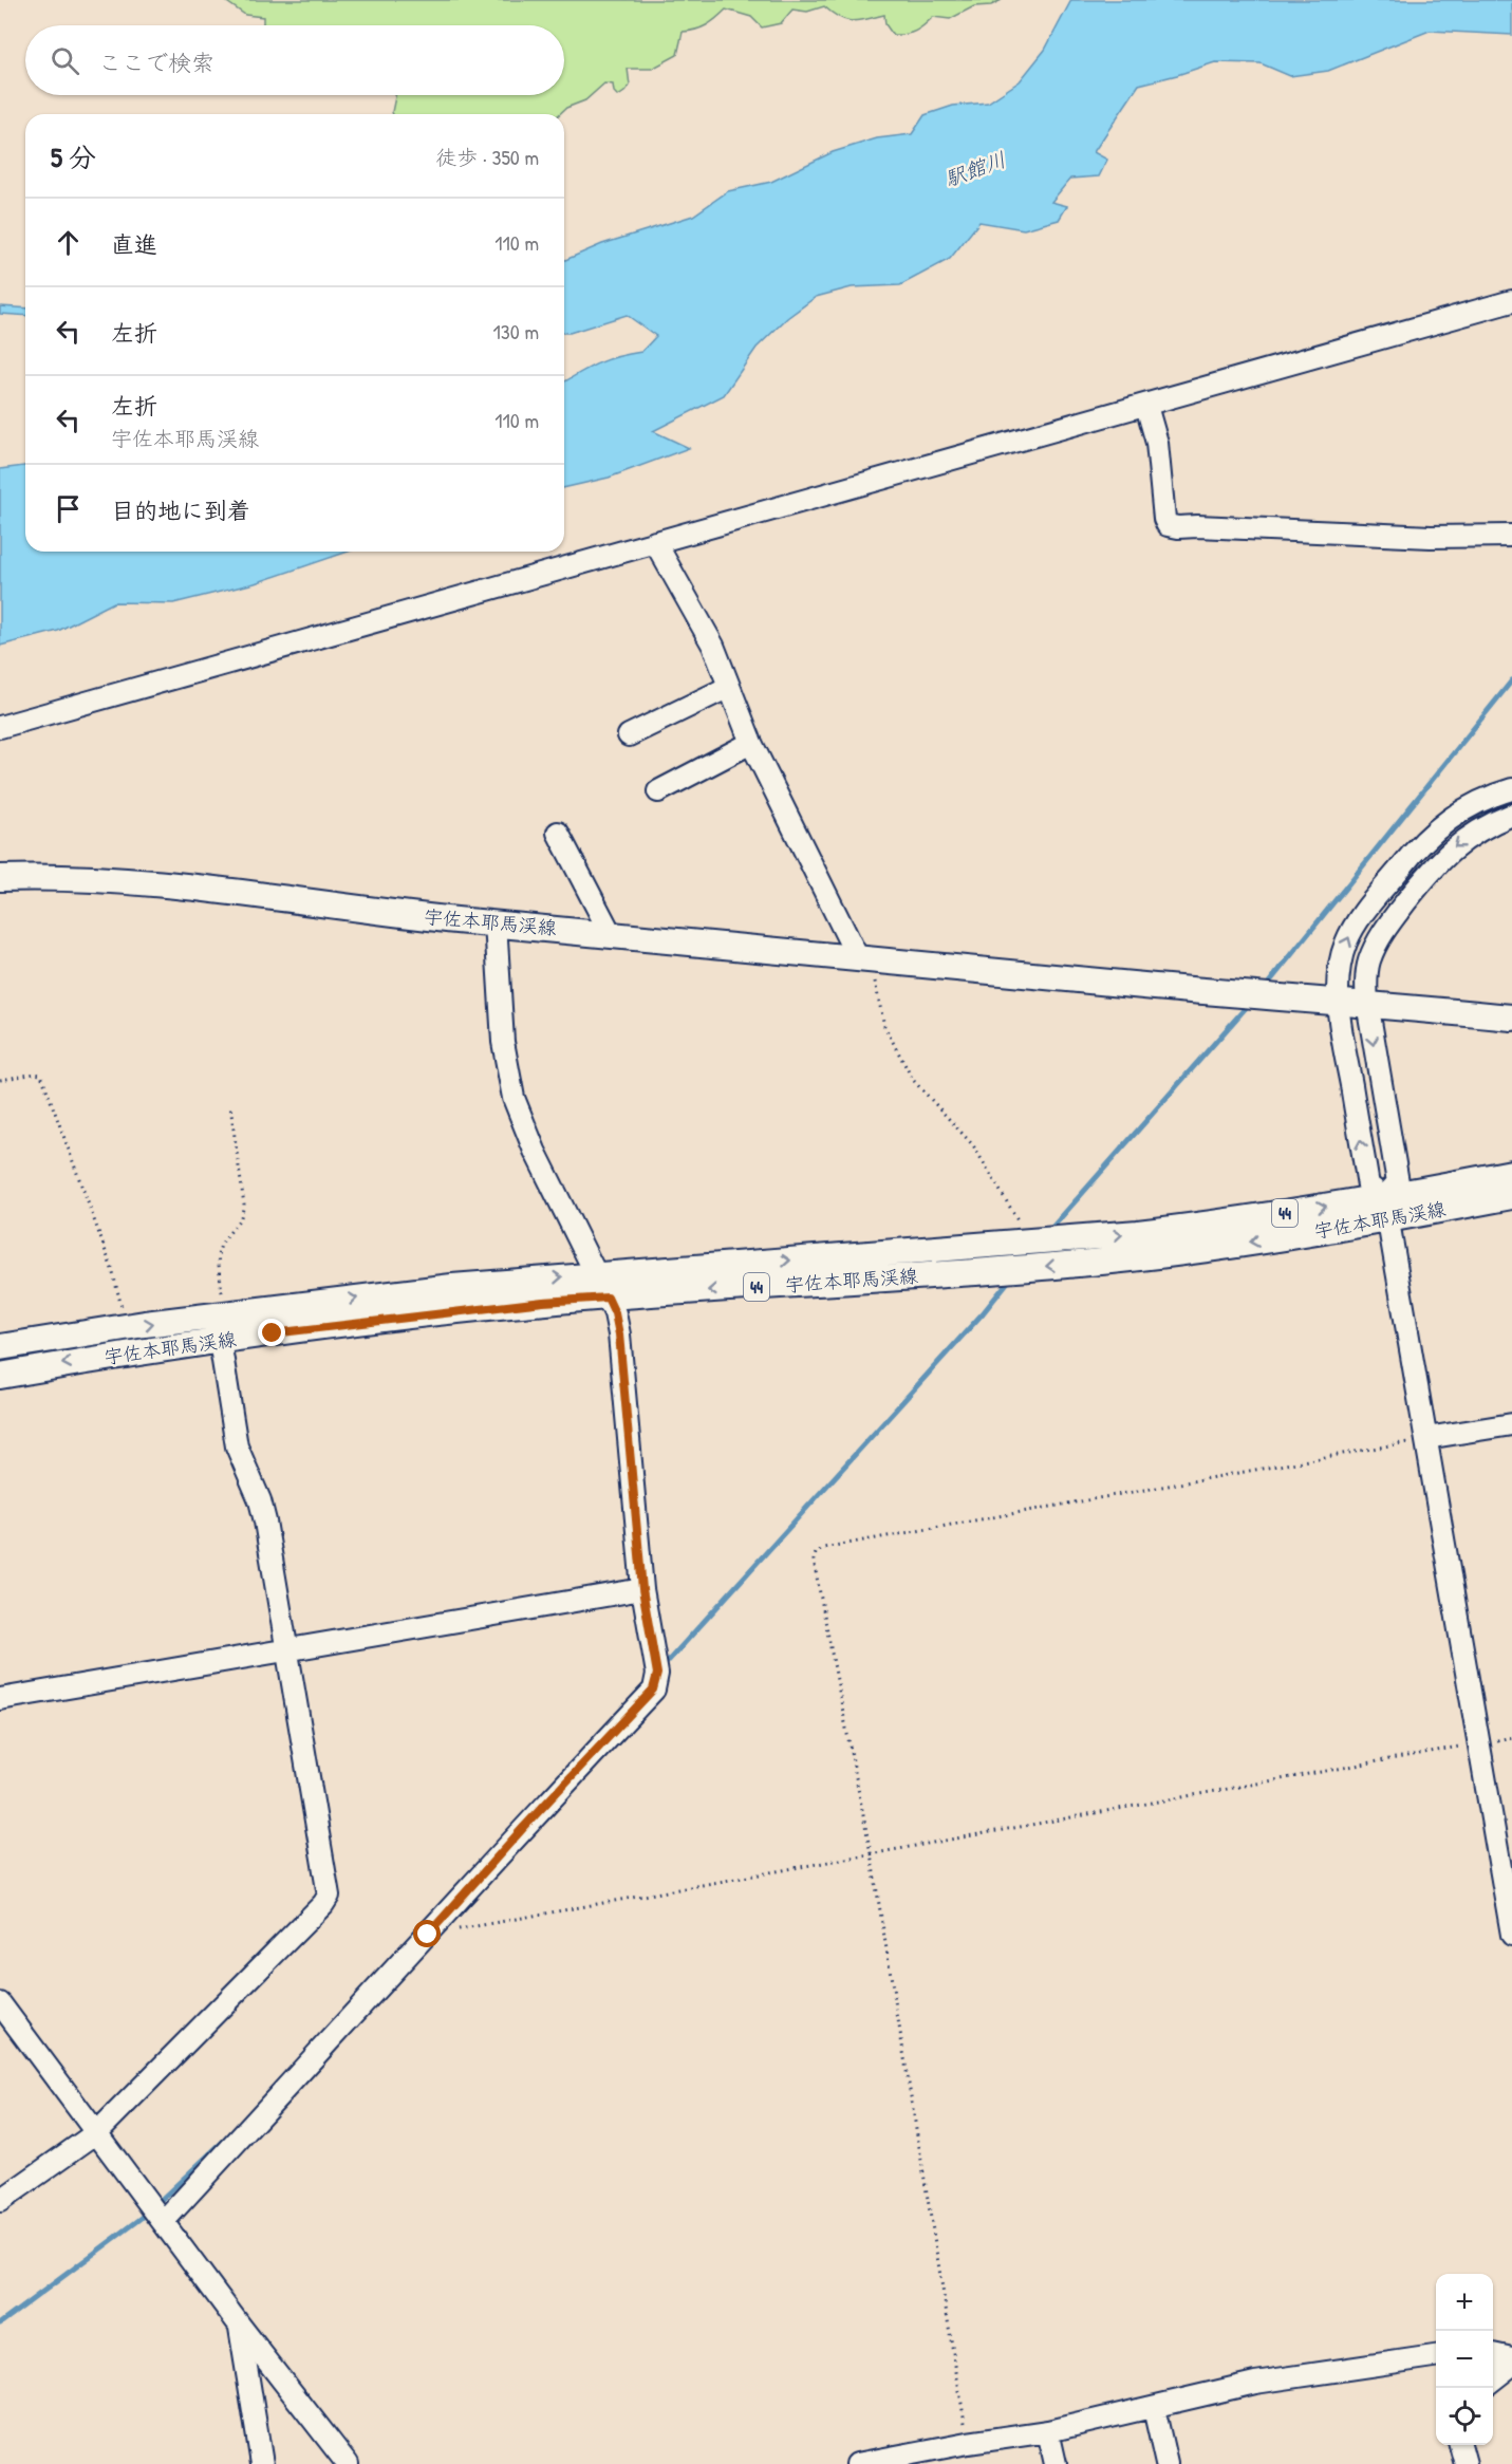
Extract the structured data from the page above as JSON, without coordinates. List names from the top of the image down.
{
  "streets": {
    "main road": ["宇佐本耶馬渓線", "44"]
  },
  "water": ["駅館川"],
  "page": {
    "search": "ここで検索",
    "heading": ["5 分", "徒歩 · 350 m"],
    "list": [
      ["直進", "110 m"],
      ["左折", "130 m"],
      ["左折", "宇佐本耶馬渓線", "110 m"],
      "目的地に到着"
    ],
    "map_buttons": ["+", "−"]
  }
}
